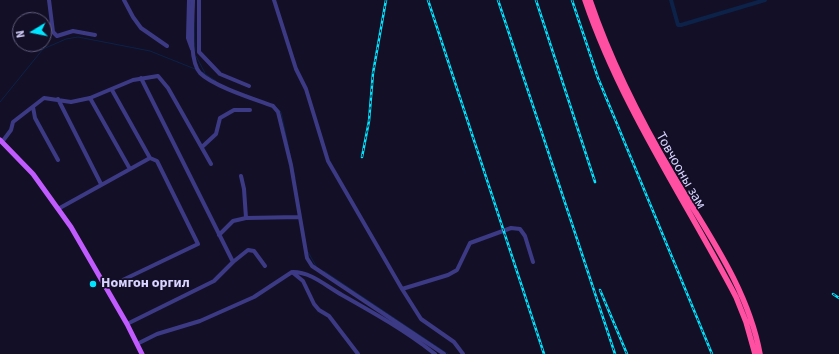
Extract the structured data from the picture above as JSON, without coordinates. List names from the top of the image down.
{
  "streets": {
    "highway": ["Товчооны зам"]
  },
  "places": ["Номгон оргил"],
  "north": "left"
}
